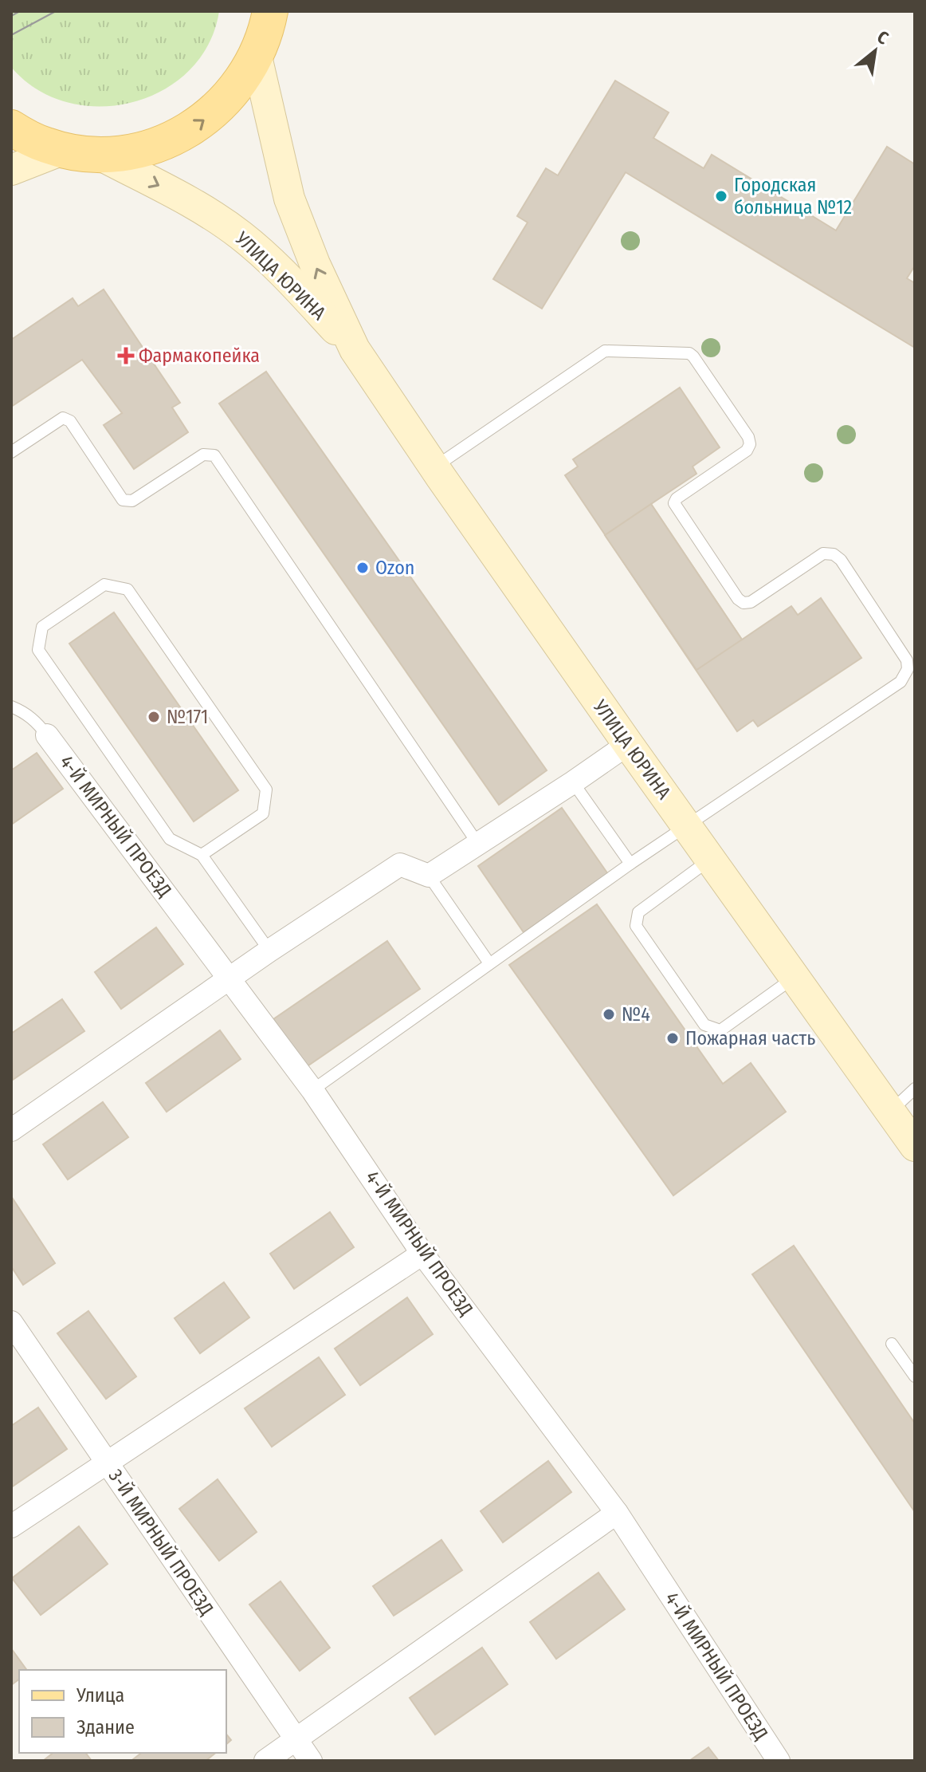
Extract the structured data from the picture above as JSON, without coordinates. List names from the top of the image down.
{
  "streets": {
    "main road": ["УЛИЦА ЮРИНА"],
    "street": ["4-Й МИРНЫЙ ПРОЕЗД", "3-Й МИРНЫЙ ПРОЕЗД"]
  },
  "places": {
    "other": [
      "Городская больница №12",
      "Ozon",
      "№171",
      "№4",
      "Пожарная часть"
    ],
    "health": ["Фармакопейка"]
  },
  "legend": ["Улица", "Здание"],
  "north": "top right"
}
